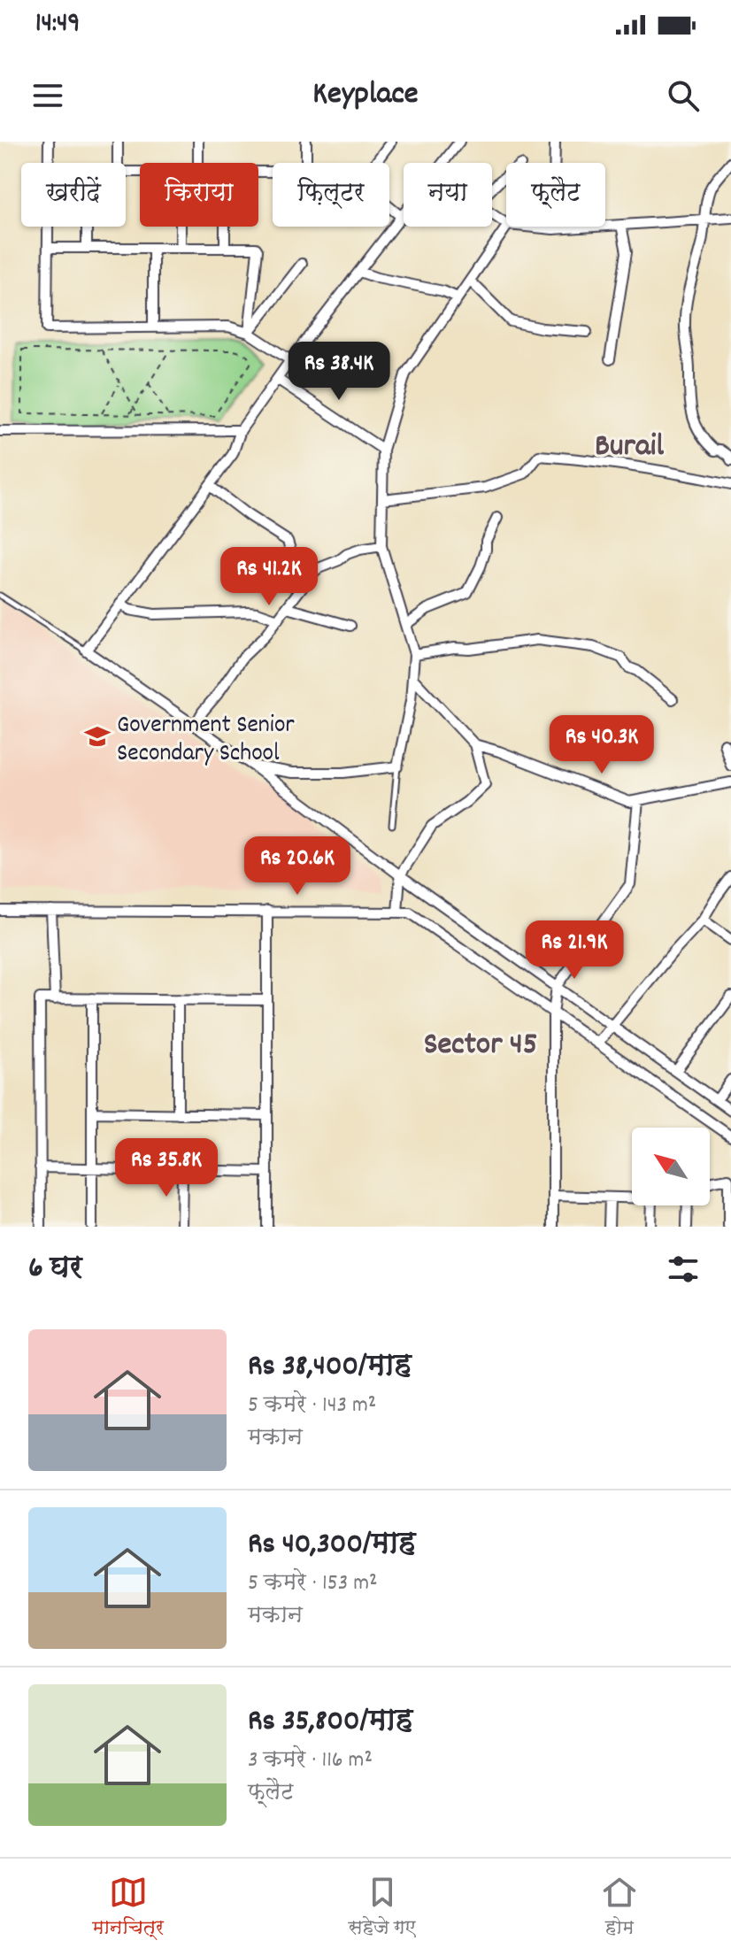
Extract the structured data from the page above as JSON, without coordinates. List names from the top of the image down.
{
  "districts": ["Burail", "Sector 45"],
  "places": {
    "school or university": ["Government Senior Secondary School"]
  },
  "north": "top left",
  "page": {
    "status": "14:49",
    "header": "Keyplace",
    "chip": [
      "खरीदें",
      "किराया",
      "फ़िल्टर",
      "नया",
      "फ़्लैट"
    ],
    "price": [
      "Rs 38.4K",
      "Rs 41.2K",
      "Rs 40.3K",
      "Rs 20.6K",
      "Rs 21.9K",
      "Rs 35.8K"
    ],
    "heading": "6 घर",
    "list": [
      {
        "name": "Rs 38,400/माह",
        "note": "5 कमरे · 143 m² · मकान"
      },
      {
        "name": "Rs 40,300/माह",
        "note": "5 कमरे · 153 m² · मकान"
      },
      {
        "name": "Rs 35,800/माह",
        "note": "3 कमरे · 116 m² · फ़्लैट"
      }
    ],
    "tabs": ["मानचित्र", "सहेजे गए", "होम"]
  }
}
